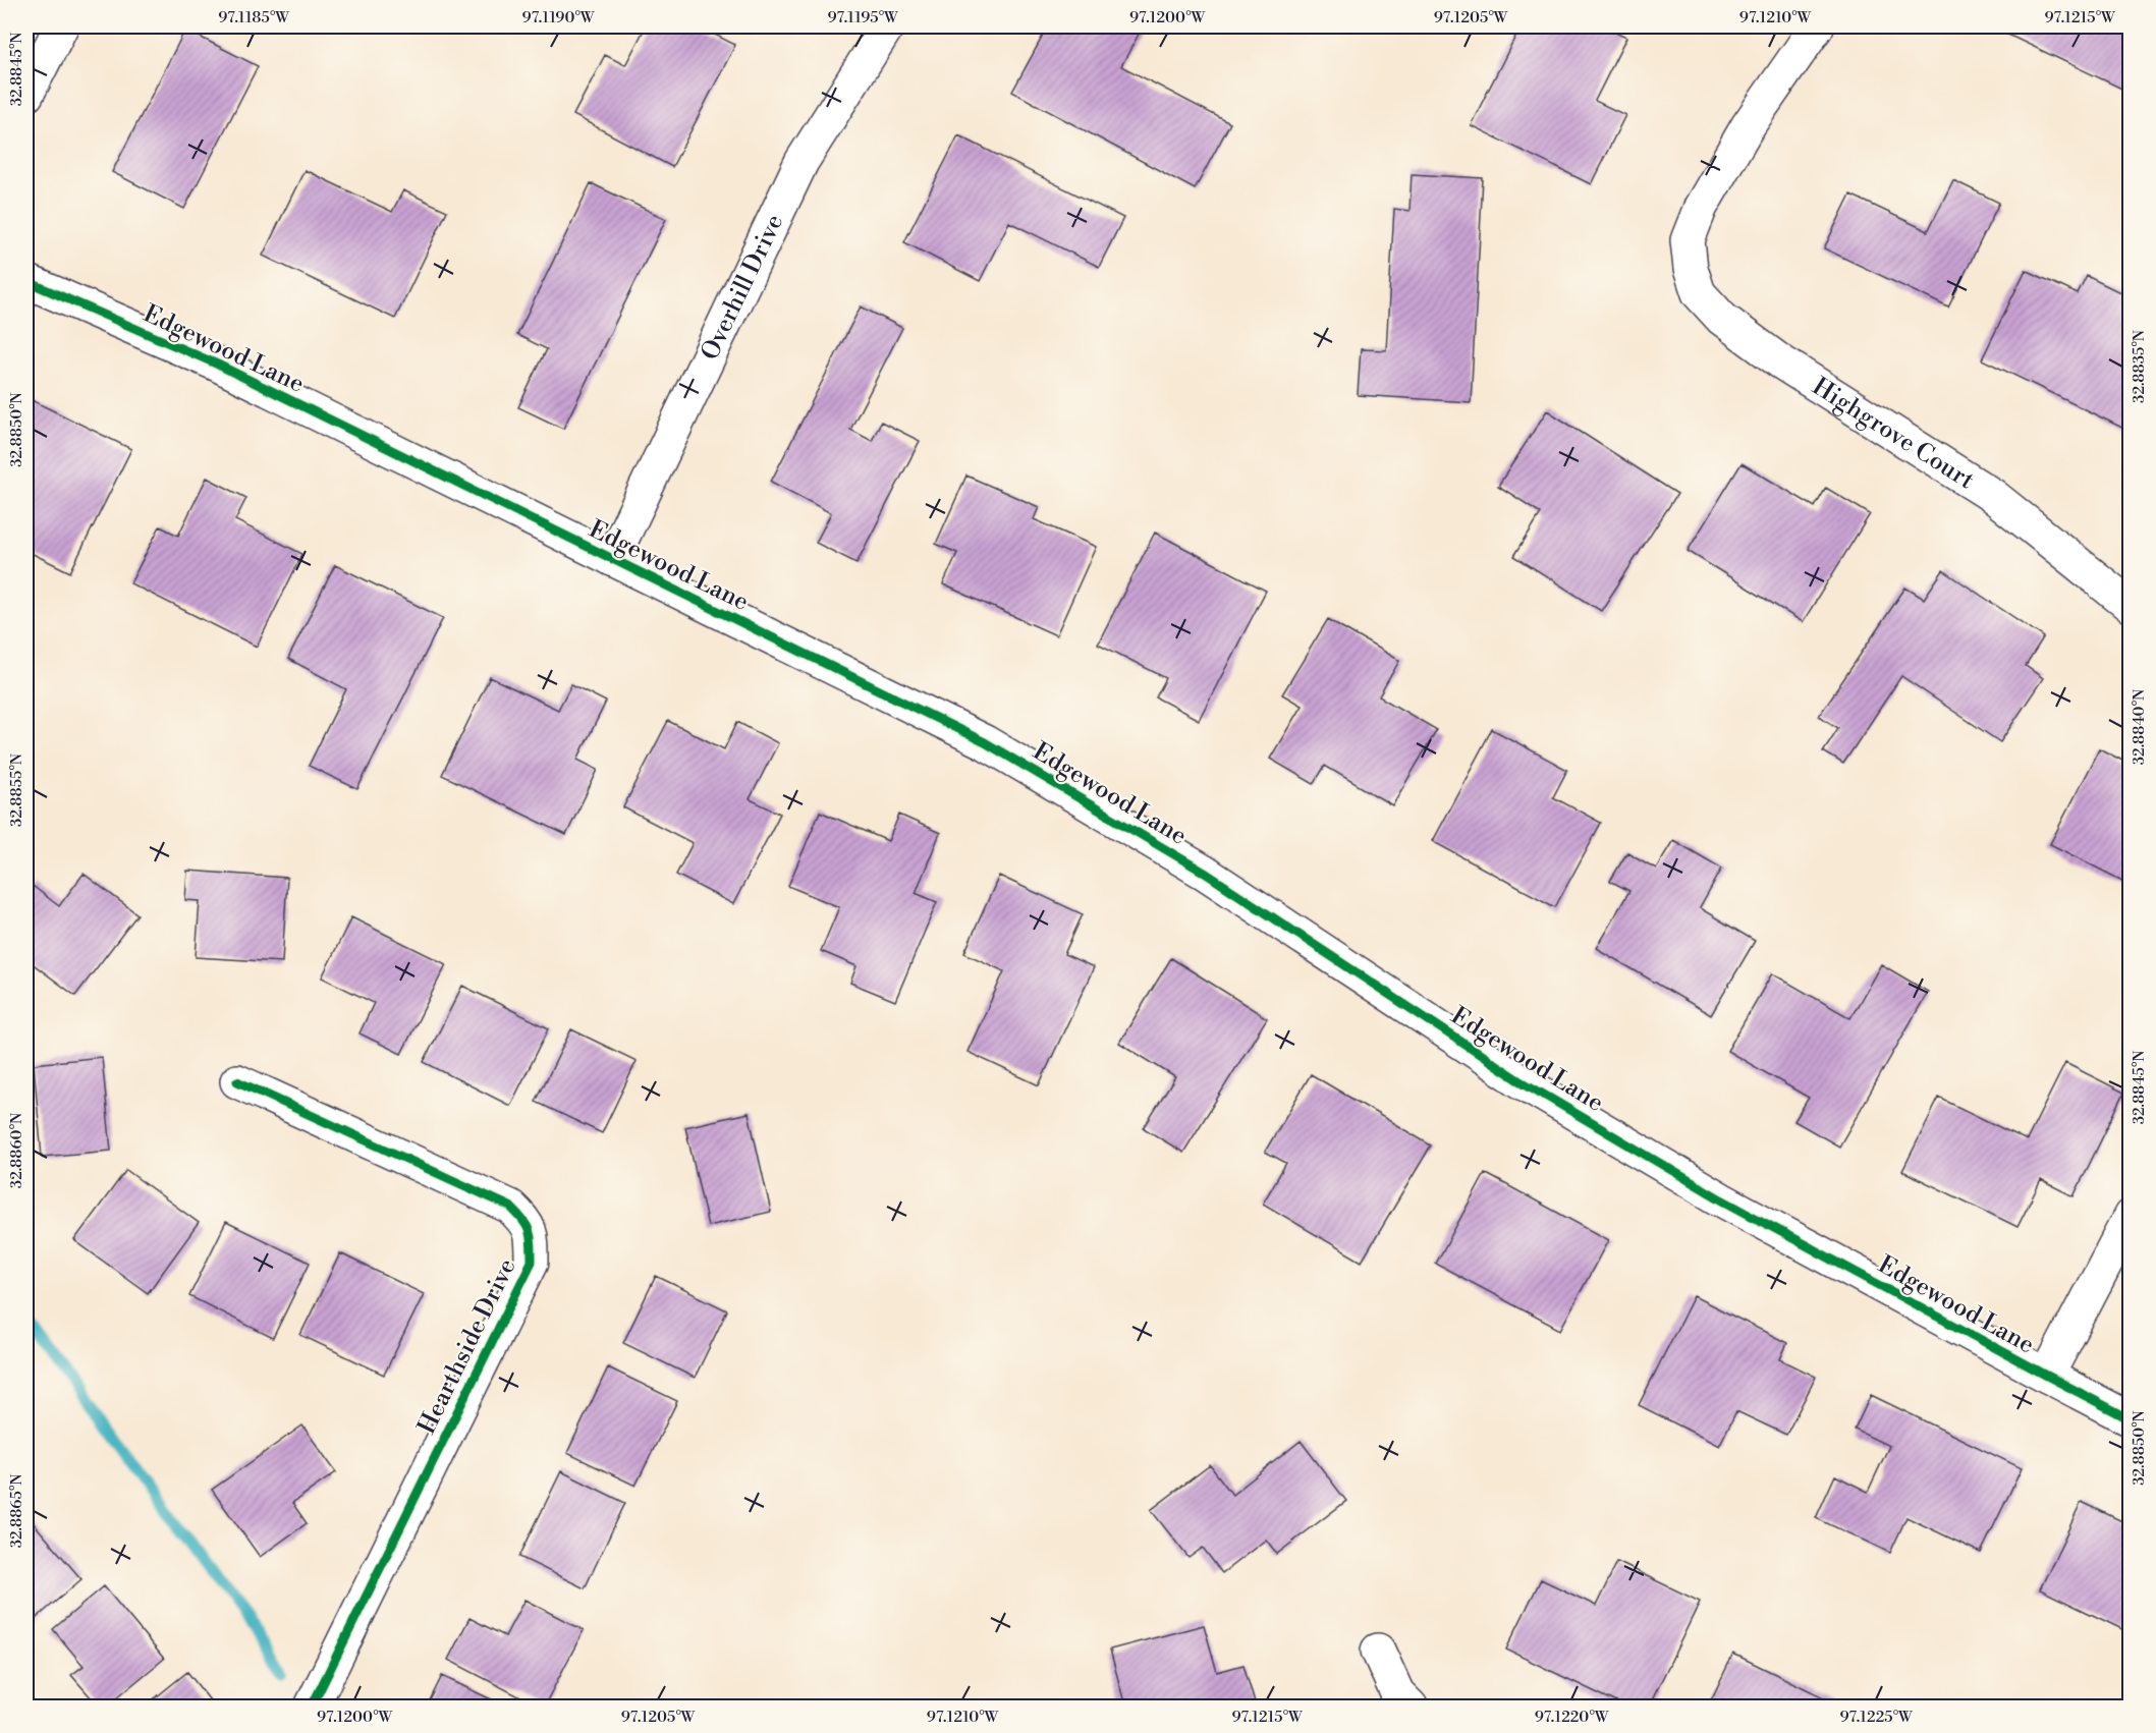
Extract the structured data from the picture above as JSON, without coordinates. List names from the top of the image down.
{
  "streets": {
    "street": [
      "Overhill Drive",
      "Edgewood Lane",
      "Highgrove Court",
      "Hearthside Drive"
    ]
  },
  "crossings": [
    ["Overhill Drive", "Edgewood Lane"]
  ],
  "coordinates": [
    "97.1185°W",
    "97.1190°W",
    "97.1195°W",
    "97.1200°W",
    "97.1205°W",
    "97.1210°W",
    "97.1215°W",
    "32.8845°N",
    "32.8835°N",
    "32.8850°N",
    "32.8840°N",
    "32.8855°N",
    "32.8860°N",
    "32.8865°N",
    "97.1220°W",
    "97.1225°W"
  ]
}
